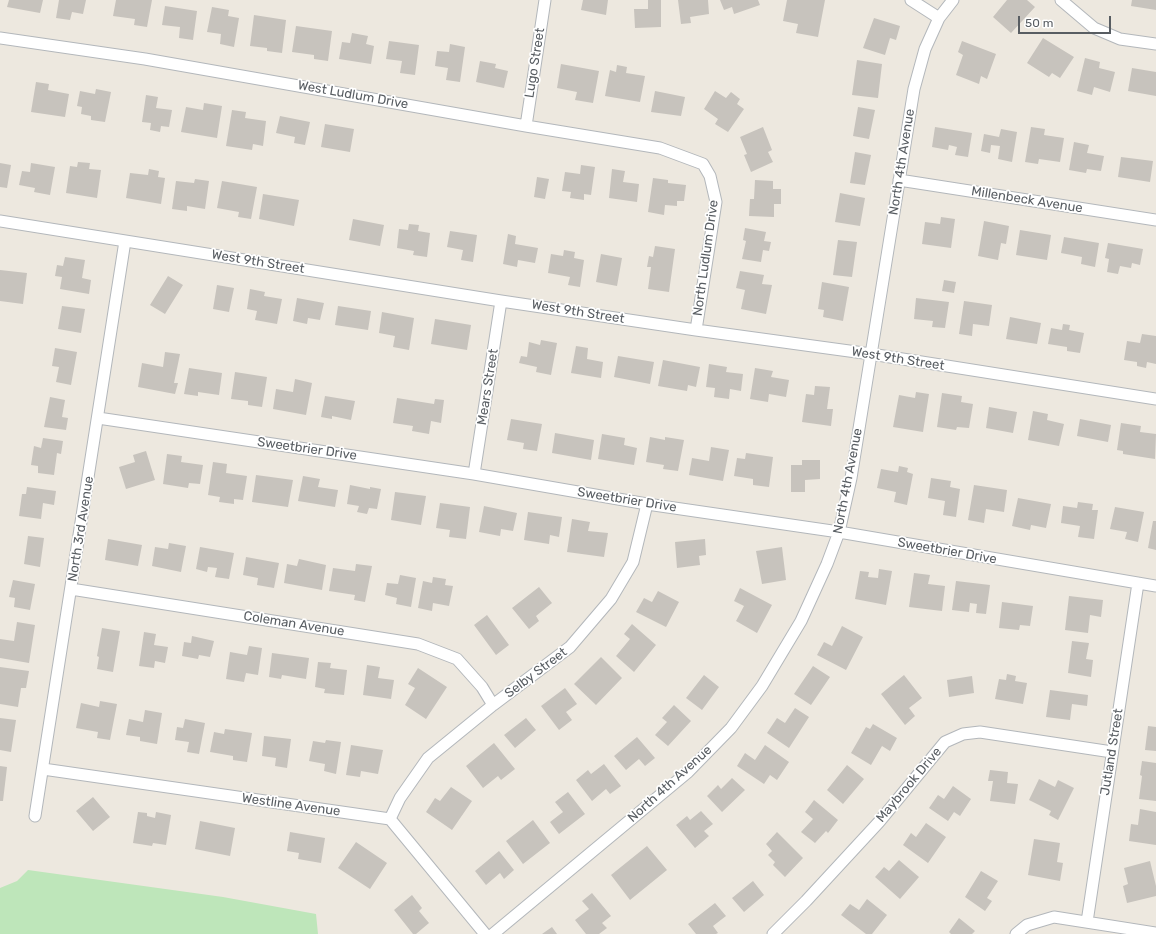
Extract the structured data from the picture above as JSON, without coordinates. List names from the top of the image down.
{
  "streets": {
    "street": [
      "Lugo Street",
      "West Ludlum Drive",
      "North 4th Avenue",
      "Millenbeck Avenue",
      "North Ludlum Drive",
      "West 9th Street",
      "Mears Street",
      "Sweetbrier Drive",
      "North 3rd Avenue",
      "Coleman Avenue",
      "Selby Street",
      "Jutland Street",
      "Maybrook Drive",
      "Westline Avenue"
    ]
  },
  "crossings": [
    ["Lugo Street", "West Ludlum Drive"],
    ["West Ludlum Drive", "North Ludlum Drive"],
    ["North 4th Avenue", "Millenbeck Avenue"],
    ["North 4th Avenue", "West 9th Street"],
    ["North 4th Avenue", "Sweetbrier Drive"],
    ["North Ludlum Drive", "West 9th Street"],
    ["West 9th Street", "Mears Street"],
    ["West 9th Street", "North 3rd Avenue"],
    ["Mears Street", "Sweetbrier Drive"],
    ["Sweetbrier Drive", "North 3rd Avenue"],
    ["Sweetbrier Drive", "Selby Street"],
    ["Sweetbrier Drive", "Jutland Street"],
    ["North 3rd Avenue", "Coleman Avenue"],
    ["North 3rd Avenue", "Westline Avenue"],
    ["Coleman Avenue", "Selby Street"],
    ["Selby Street", "Westline Avenue"],
    ["Jutland Street", "Maybrook Drive"]
  ],
  "scale_bar": "50 m"
}
